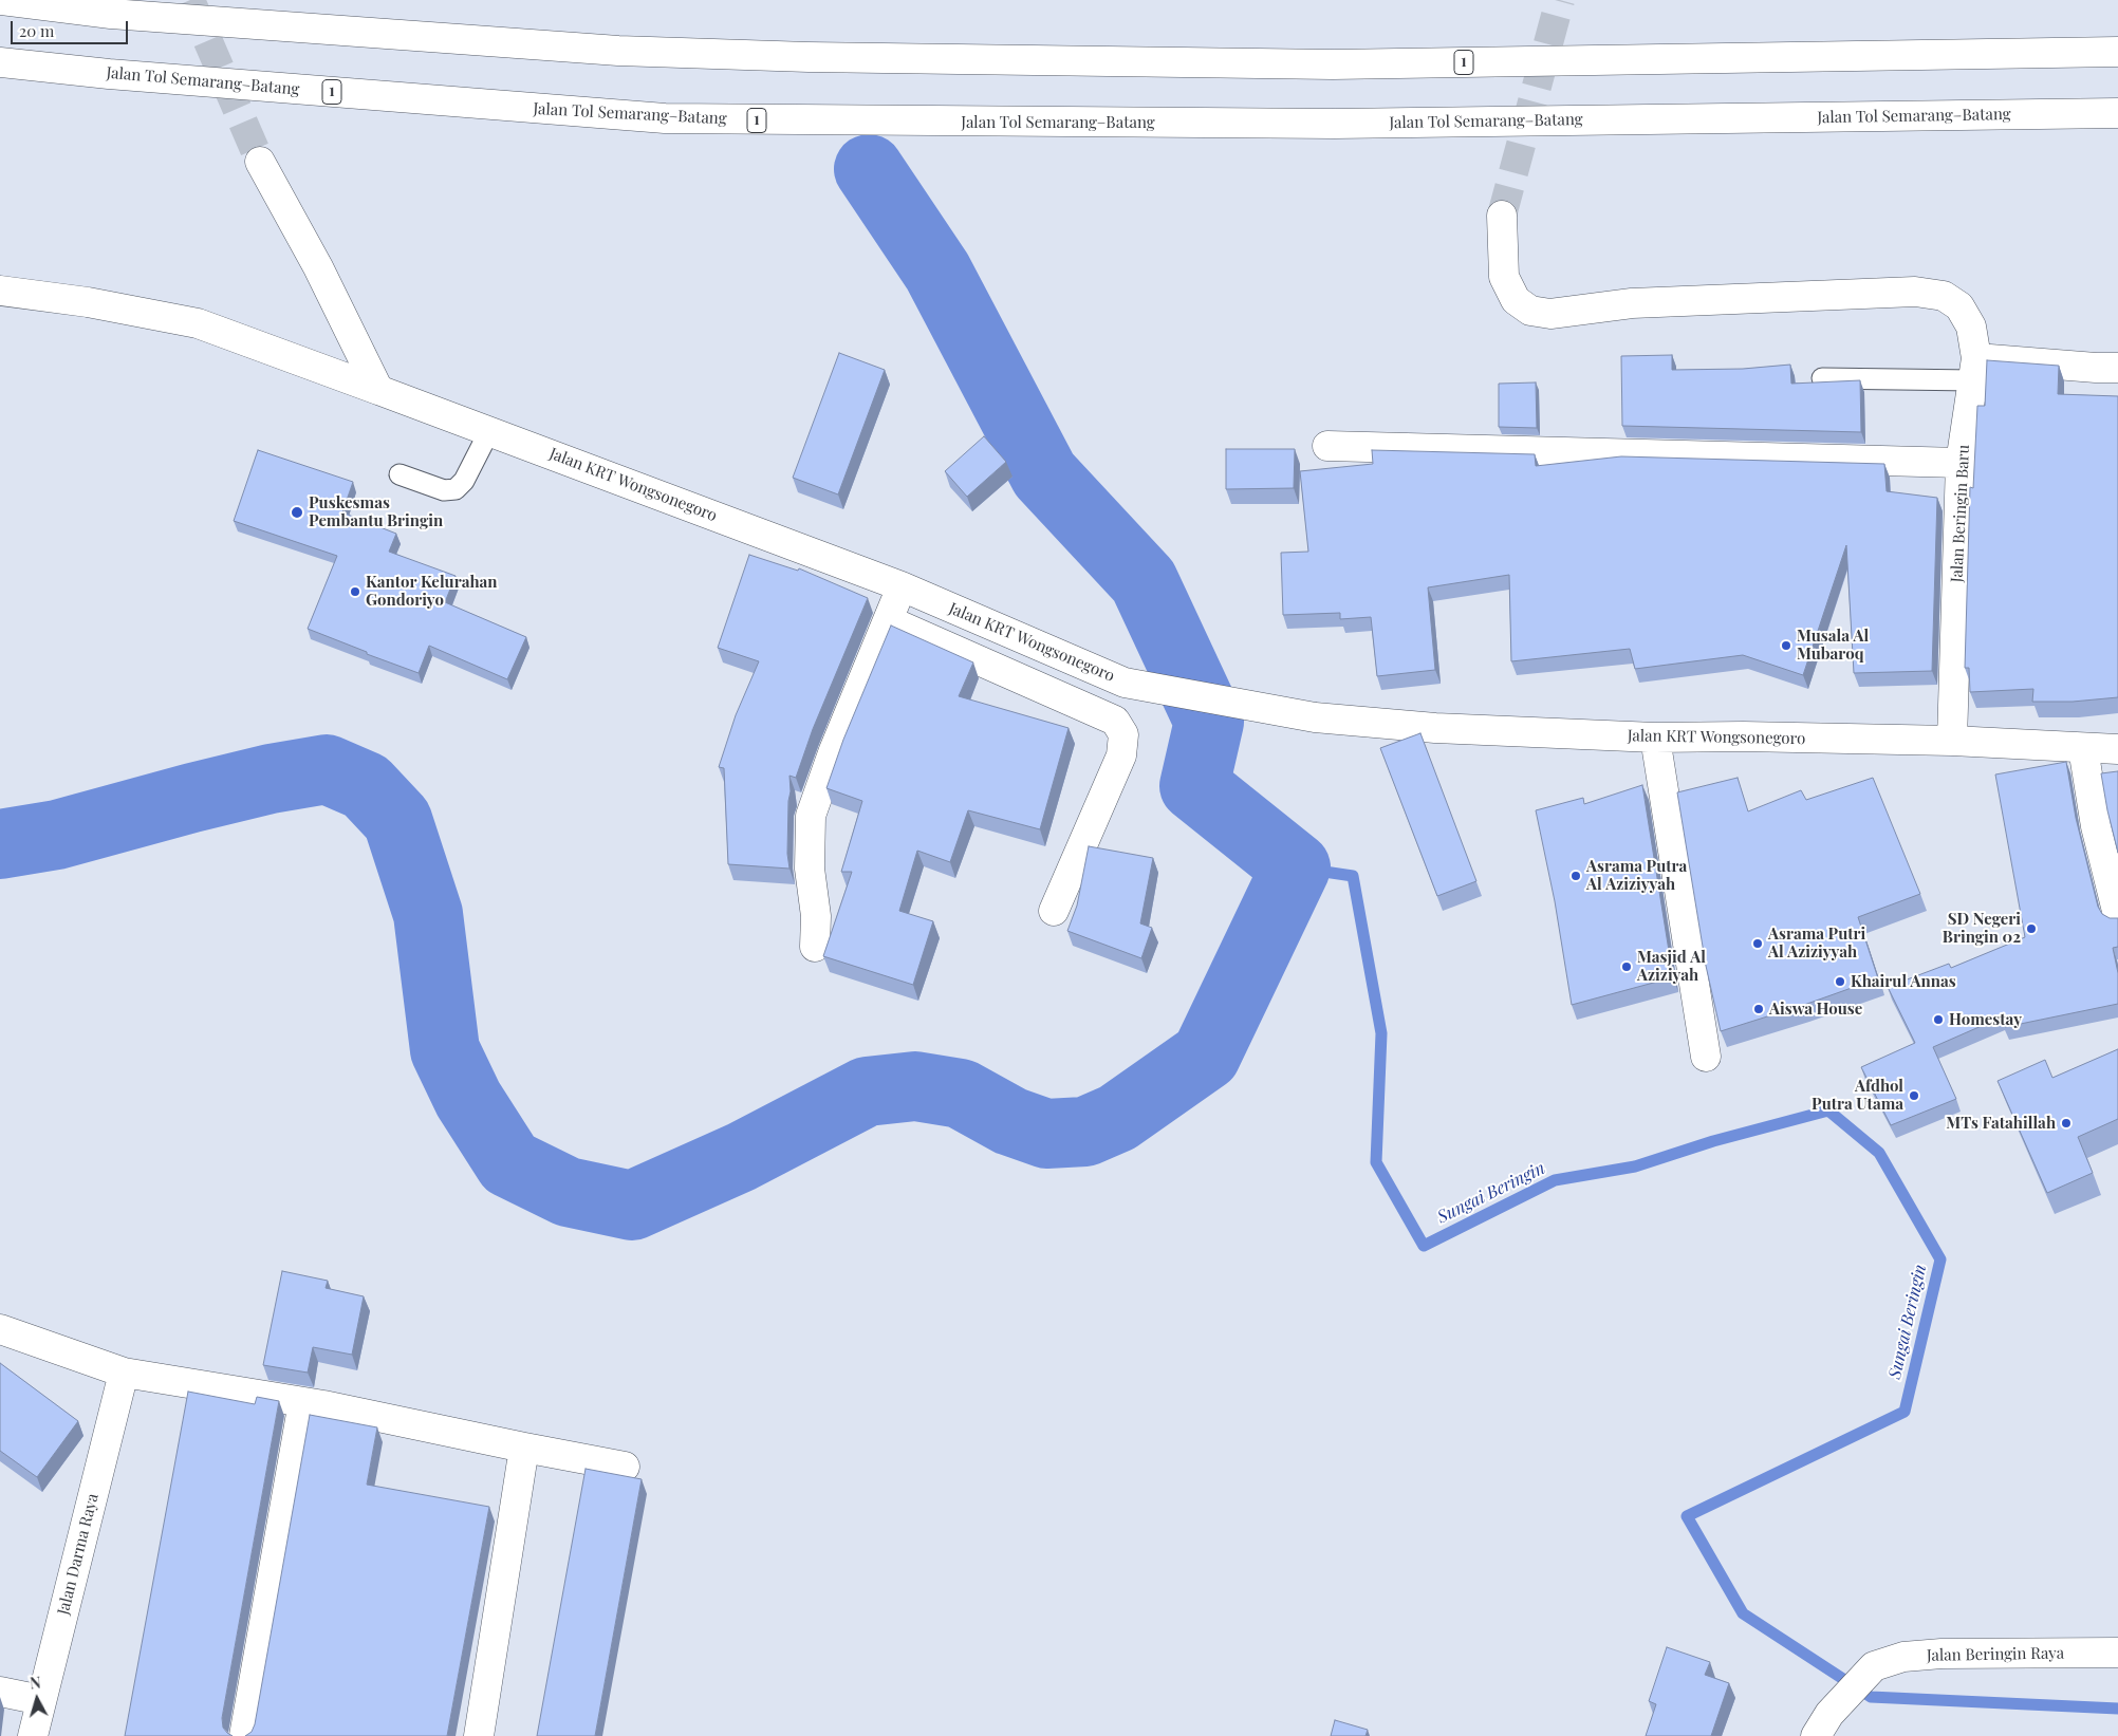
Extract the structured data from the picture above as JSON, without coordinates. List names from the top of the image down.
{
  "streets": {
    "main road": [
      "1",
      "Jalan Tol Semarang–Batang",
      "Jalan KRT Wongsonegoro",
      "Jalan Beringin Baru",
      "Jalan Darma Raya",
      "Jalan Beringin Raya"
    ]
  },
  "crossings": [
    ["Jalan KRT Wongsonegoro", "Jalan Beringin Baru"]
  ],
  "water": ["Sungai Beringin"],
  "places": [
    "Puskesmas Pembantu Bringin",
    "Kantor Kelurahan Gondoriyo",
    "Musala Al Mubaroq",
    "Asrama Putra Al Aziziyyah",
    "SD Negeri Bringin 02",
    "Asrama Putri Al Aziziyyah",
    "Masjid Al Aziziyah",
    "Khairul Annas",
    "Aiswa House",
    "Homestay",
    "Afdhol Putra Utama",
    "MTs Fatahillah"
  ],
  "scale_bar": "20 m",
  "north": "top"
}
